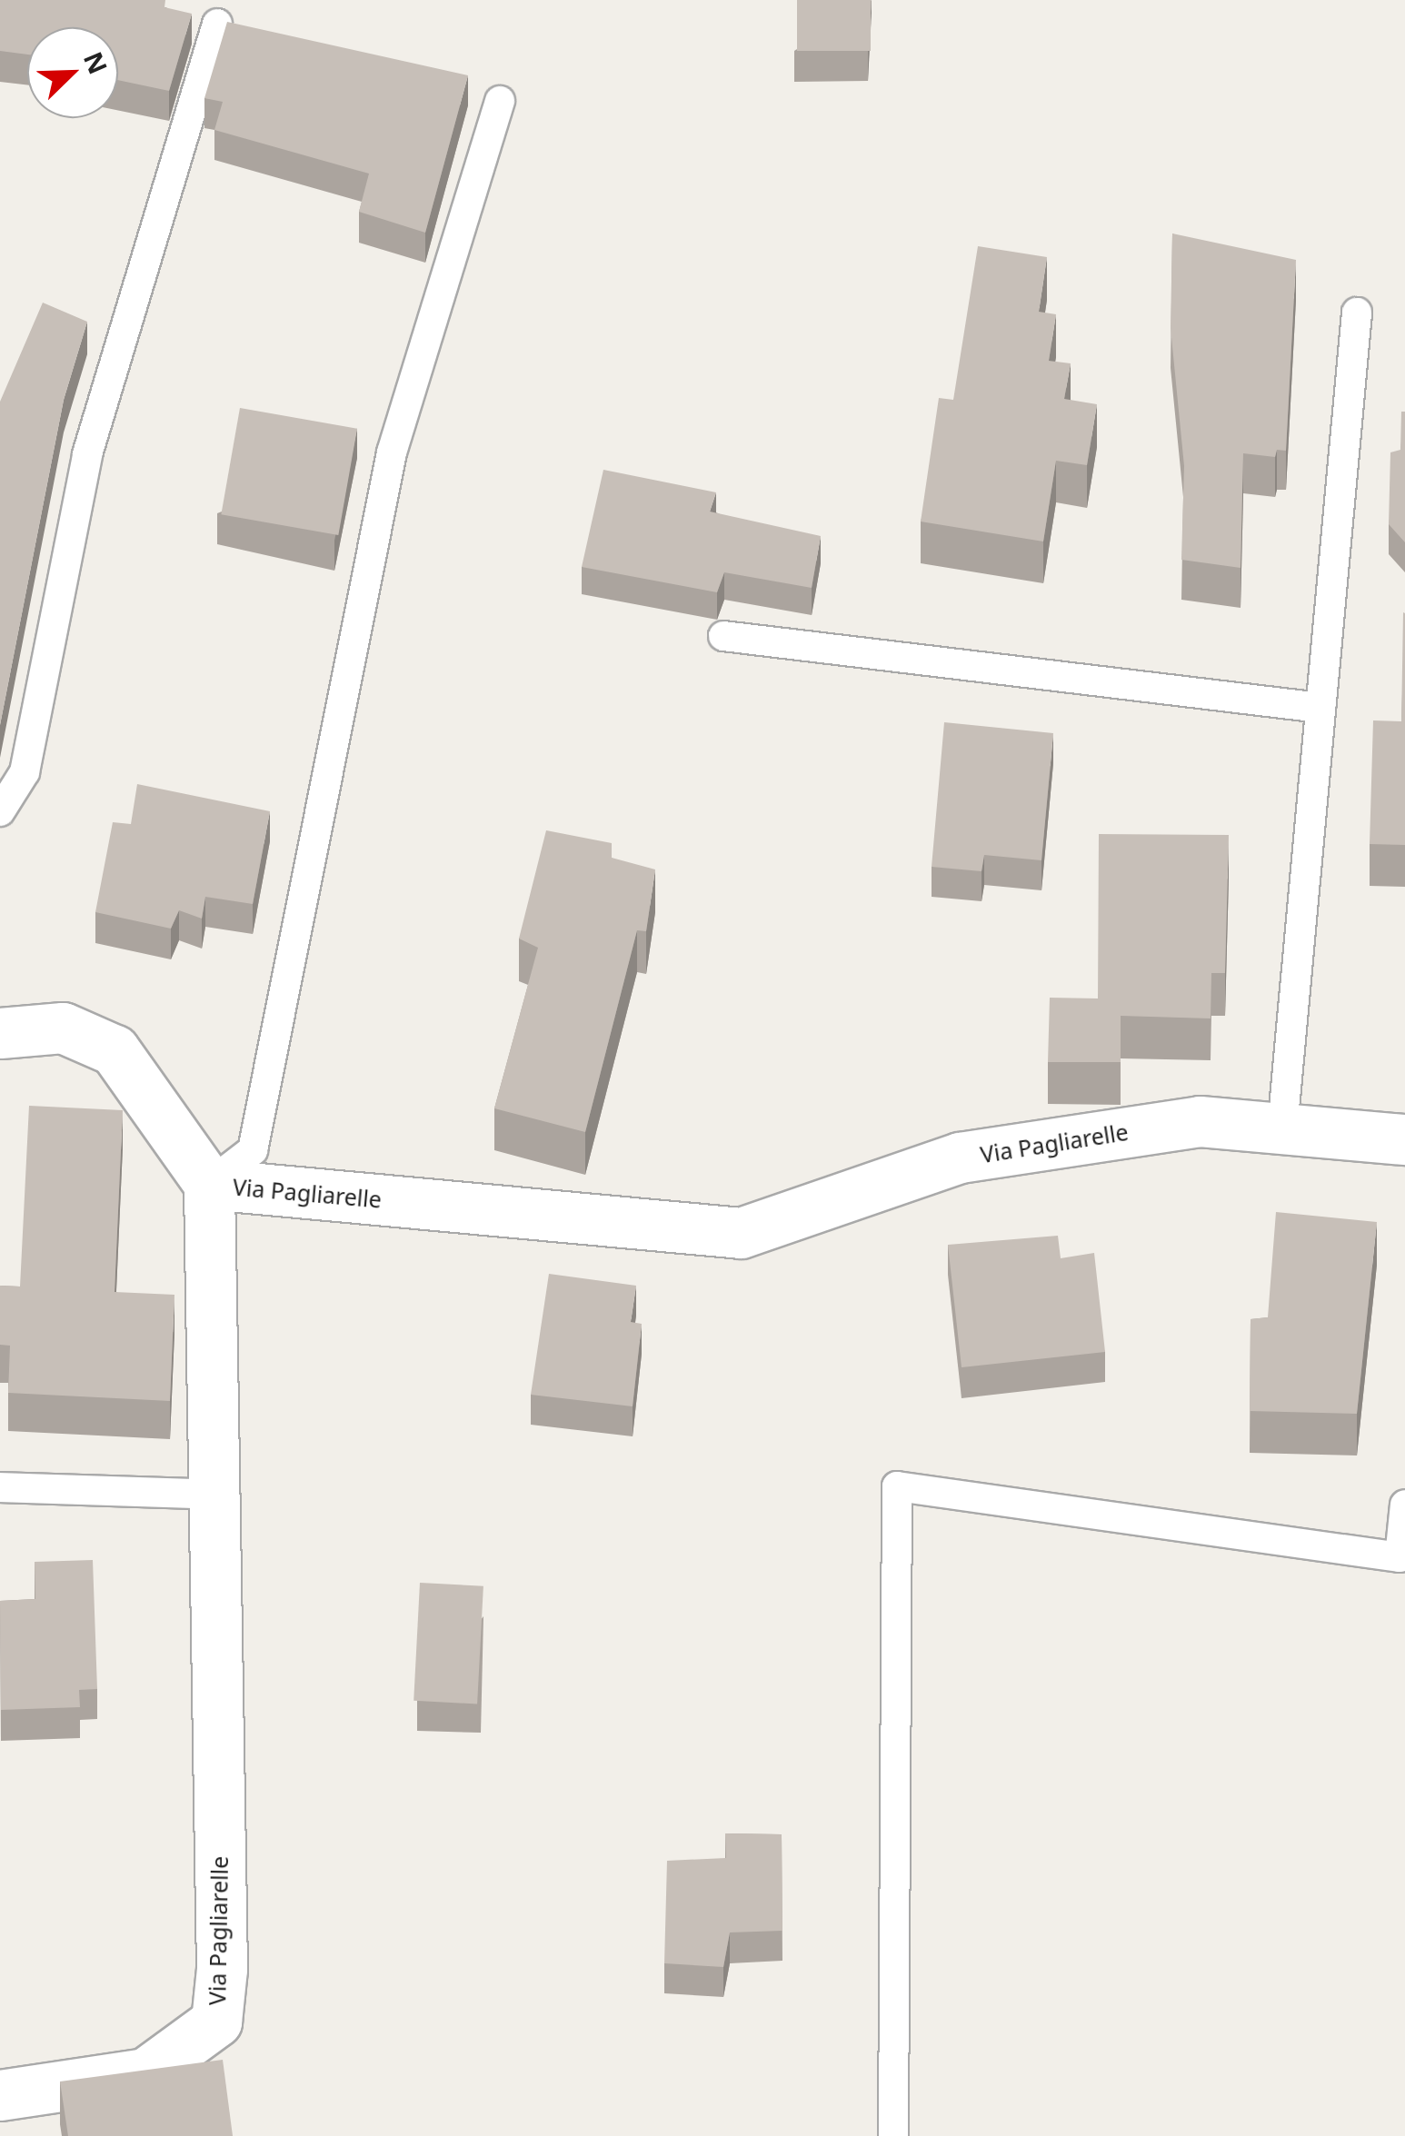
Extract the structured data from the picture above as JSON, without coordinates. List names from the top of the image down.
{
  "streets": {
    "street": ["Via Pagliarelle"]
  },
  "north": "top right"
}
